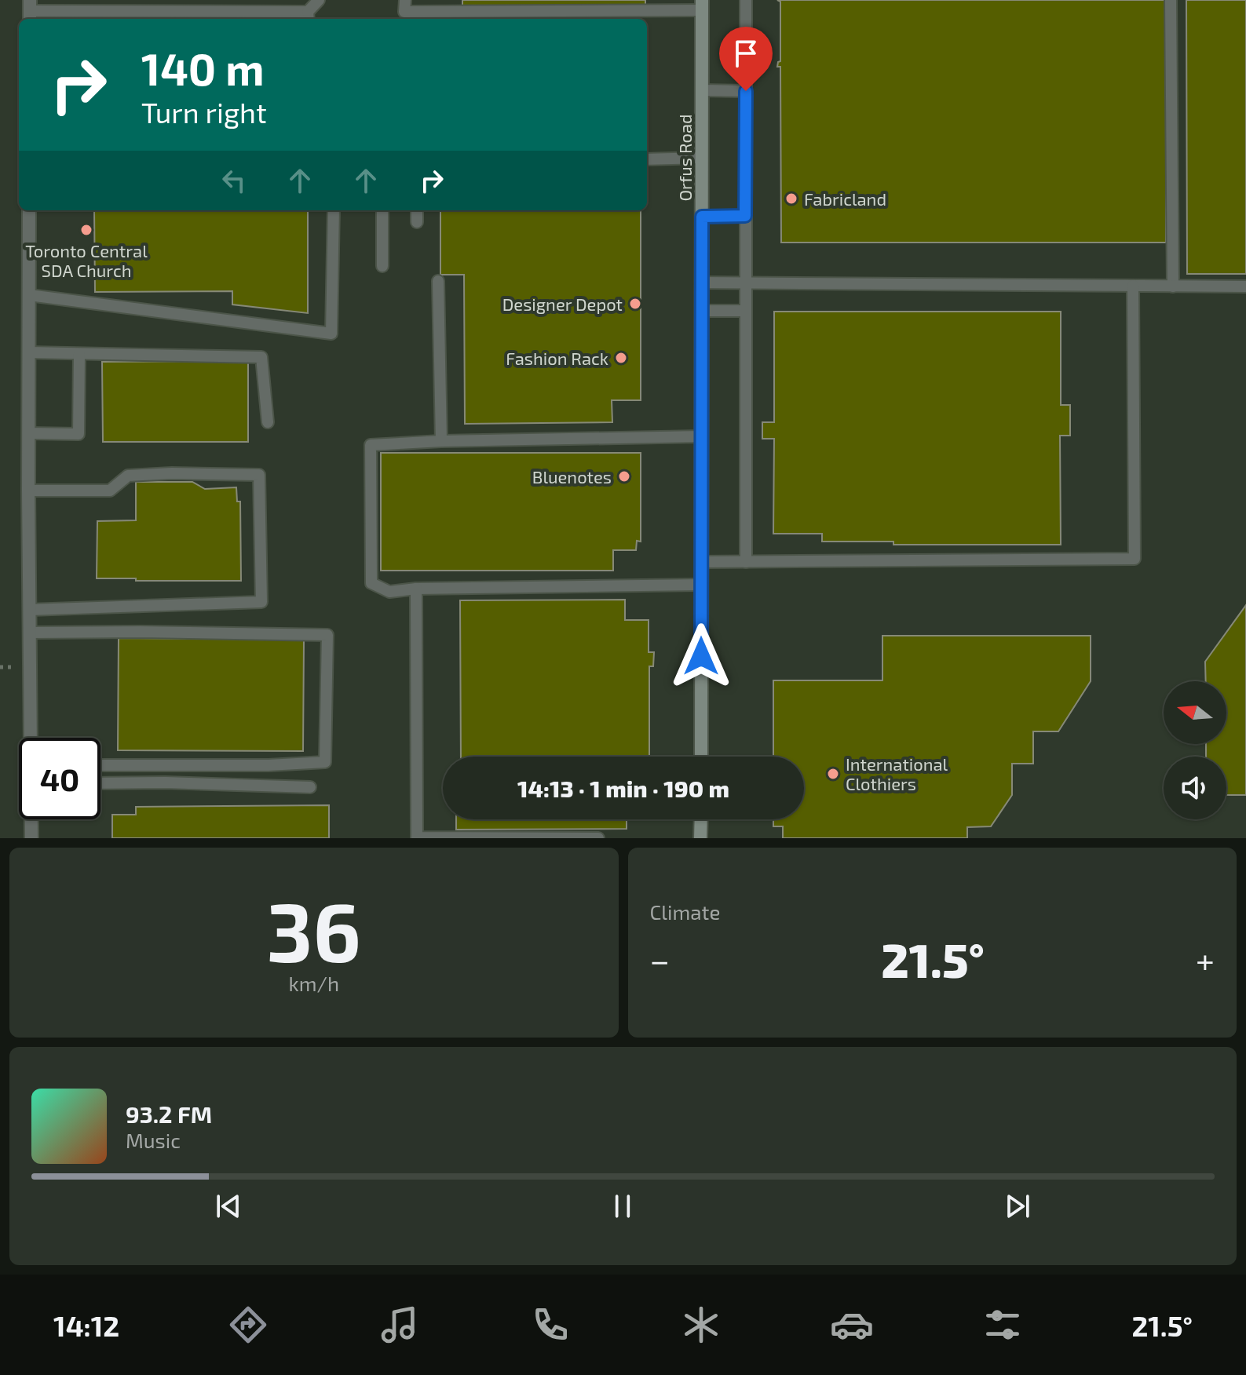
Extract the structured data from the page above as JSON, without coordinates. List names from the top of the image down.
{
  "streets": {
    "street": ["Orfus Road"]
  },
  "places": [
    "Fabricland",
    "Toronto Central SDA Church",
    "Designer Depot",
    "Fashion Rack",
    "Bluenotes",
    "International Clothiers"
  ],
  "north": "left",
  "page": {
    "turn": ["140 m", "Turn right"],
    "limit": "40",
    "trip": "14:13 · 1 min · 190 m",
    "tile": [
      ["36", "km/h"],
      "Climate"
    ],
    "heat": ["−", "21.5°", "+"],
    "song": ["93.2 FM", "Music"],
    "tabs": ["14:12", "21.5°"]
  }
}
